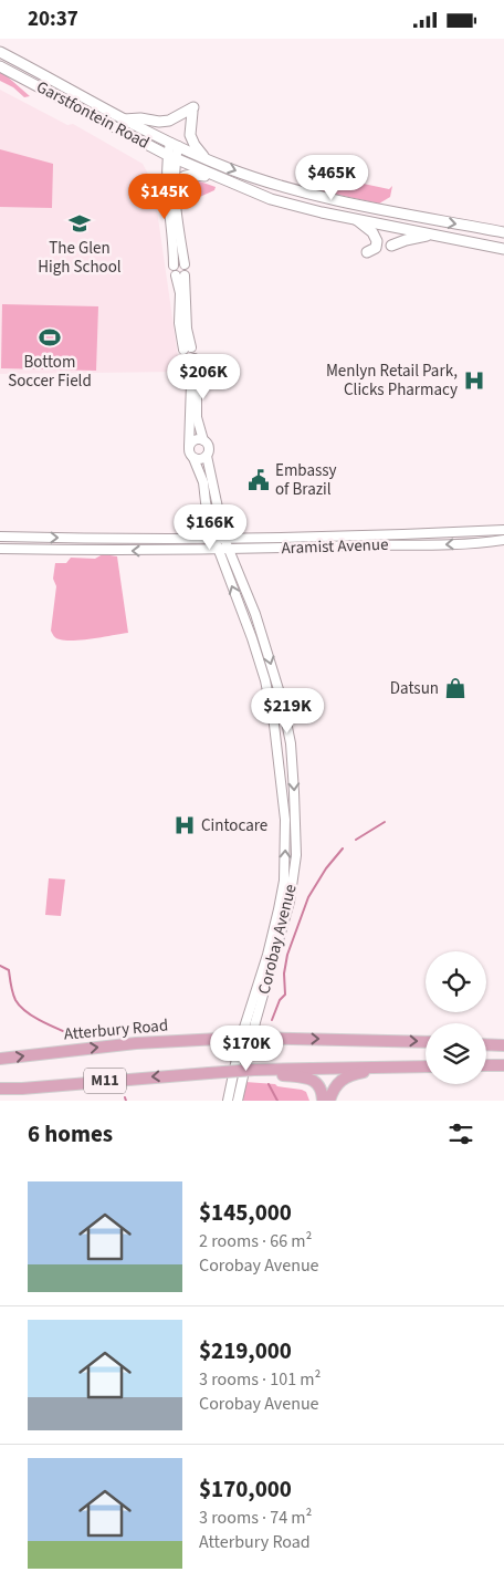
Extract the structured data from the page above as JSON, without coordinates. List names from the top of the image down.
{
  "streets": {
    "main road": ["Garstfontein Road", "Atterbury Road", "M11"],
    "street": ["Aramist Avenue", "Corobay Avenue"]
  },
  "crossings": [
    ["Garstfontein Road", "Corobay Avenue"],
    ["Aramist Avenue", "Corobay Avenue"],
    ["Corobay Avenue", "Atterbury Road"]
  ],
  "places": {
    "school or university": ["The Glen High School"],
    "sports": ["Bottom Soccer Field"],
    "hospital": ["Menlyn Retail Park, Clicks Pharmacy", "Cintocare"],
    "public building": ["Embassy of Brazil"],
    "shop": ["Datsun"]
  },
  "page": {
    "status": "20:37",
    "price": [
      "$465K",
      "$145K",
      "$206K",
      "$166K",
      "$219K",
      "$170K"
    ],
    "heading": "6 homes",
    "list": [
      {
        "name": "$145,000",
        "note": "2 rooms · 66 m² · Corobay Avenue"
      },
      {
        "name": "$219,000",
        "note": "3 rooms · 101 m² · Corobay Avenue"
      },
      {
        "name": "$170,000",
        "note": "3 rooms · 74 m² · Atterbury Road"
      }
    ]
  }
}
